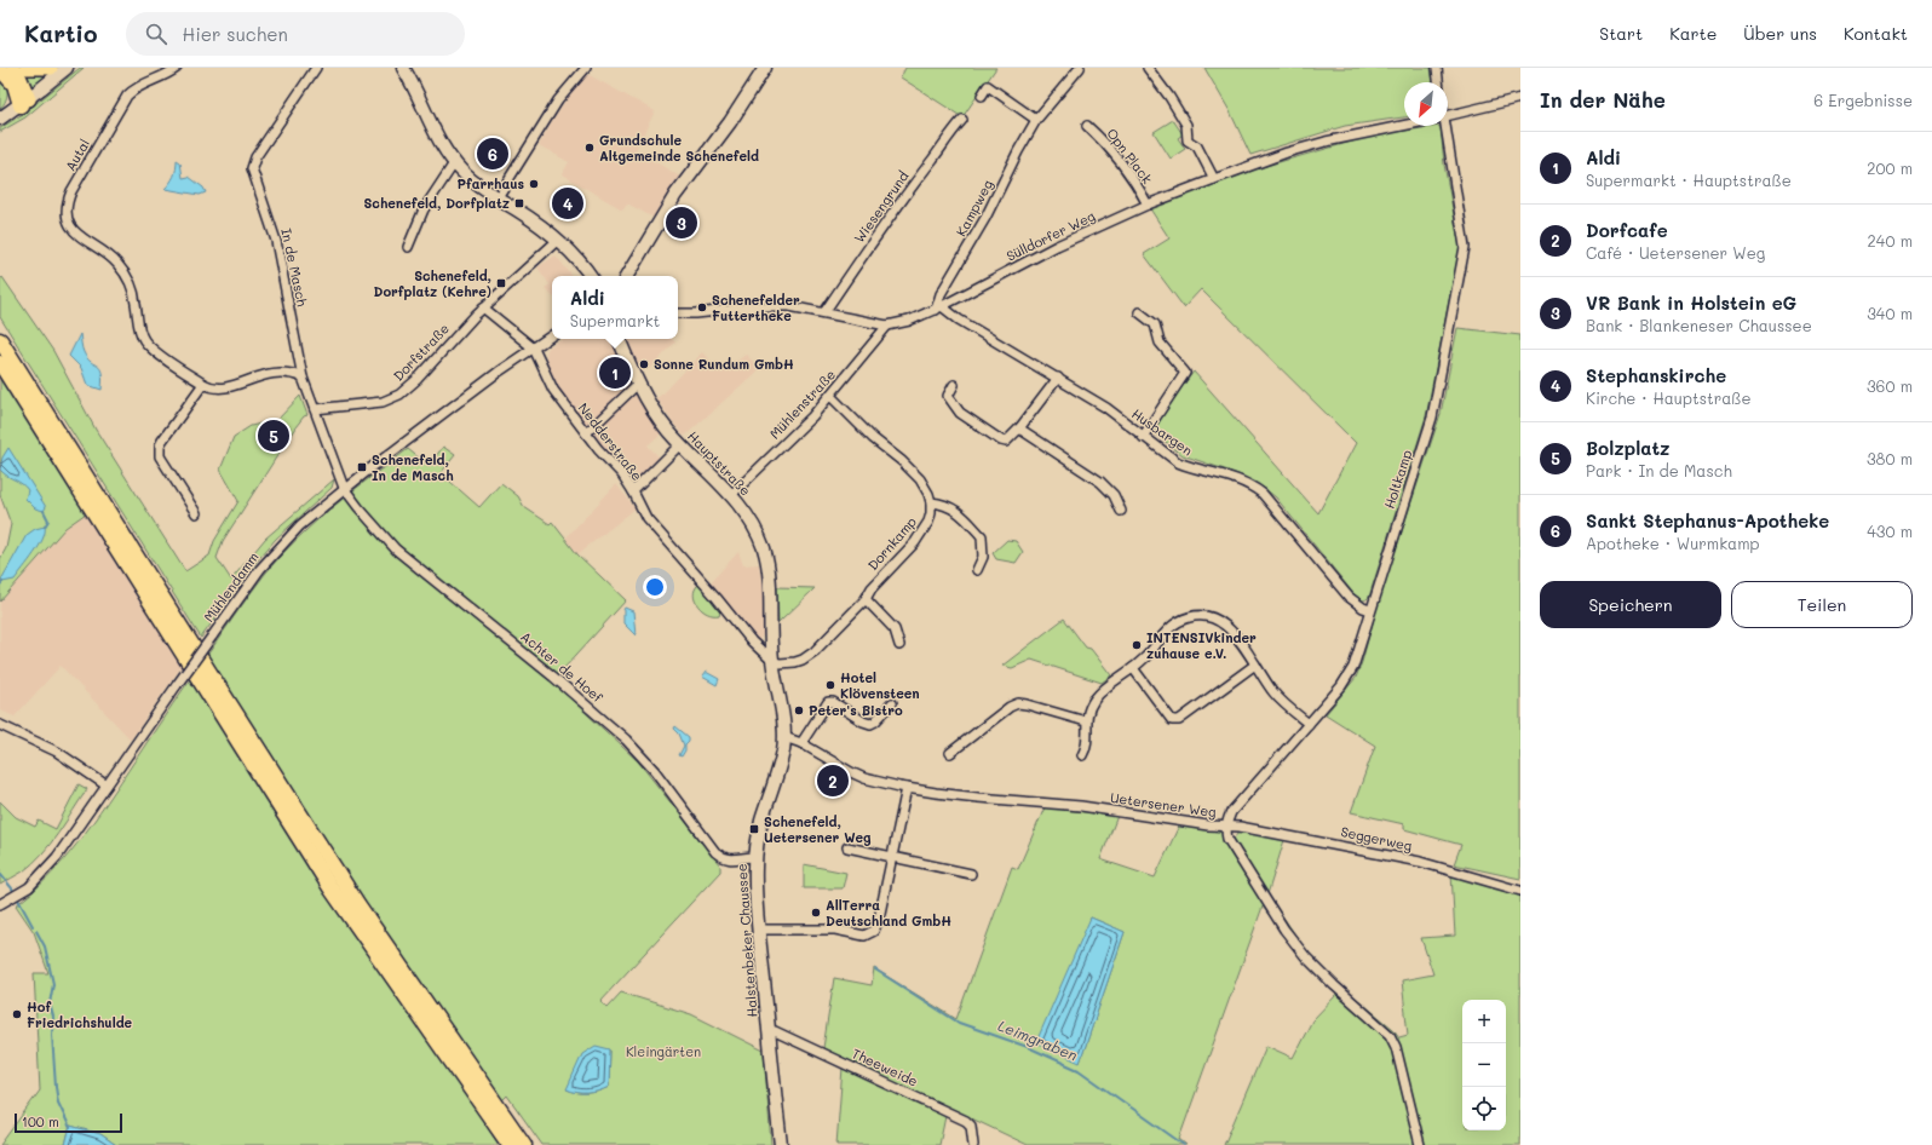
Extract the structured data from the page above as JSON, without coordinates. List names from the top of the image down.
{
  "streets": {
    "main road": ["Hauptstraße", "Halstenbeker Chaussee"],
    "street": [
      "Autal",
      "Opn Plack",
      "Wiesengrund",
      "Kampweg",
      "Sülldorfer Weg",
      "In de Masch",
      "Dorfstraße",
      "Mühlenstraße",
      "Husbargen",
      "Nedderstraße",
      "Holtkamp",
      "Dornkamp",
      "Mühlendamm",
      "Achter de Hoef",
      "Uetersener Weg",
      "Seggerweg",
      "Theeweide"
    ]
  },
  "crossings": [
    ["Opn Plack", "Sülldorfer Weg"],
    ["Wiesengrund", "Sülldorfer Weg"],
    ["Kampweg", "Sülldorfer Weg"],
    ["Kampweg", "Husbargen"],
    ["Sülldorfer Weg", "Mühlenstraße"],
    ["Sülldorfer Weg", "Husbargen"],
    ["In de Masch", "Dorfstraße"],
    ["In de Masch", "Mühlendamm"],
    ["In de Masch", "Achter de Hoef"],
    ["Dorfstraße", "Nedderstraße"],
    ["Mühlenstraße", "Hauptstraße"],
    ["Husbargen", "Holtkamp"],
    ["Nedderstraße", "Hauptstraße"],
    ["Nedderstraße", "Dornkamp"],
    ["Nedderstraße", "Mühlendamm"],
    ["Hauptstraße", "Dornkamp"],
    ["Hauptstraße", "Uetersener Weg"],
    ["Hauptstraße", "Halstenbeker Chaussee"],
    ["Holtkamp", "Uetersener Weg"],
    ["Holtkamp", "Seggerweg"],
    ["Mühlendamm", "Achter de Hoef"],
    ["Achter de Hoef", "Halstenbeker Chaussee"],
    ["Uetersener Weg", "Seggerweg"],
    ["Uetersener Weg", "Halstenbeker Chaussee"],
    ["Halstenbeker Chaussee", "Theeweide"]
  ],
  "water": ["Leimgraben"],
  "parks": ["Kleingärten"],
  "places": {
    "other": [
      "Grundschule Altgemeinde Schenefeld",
      "Pfarrhaus",
      "Schenefelder Futtertheke",
      "Sonne Rundum GmbH",
      "INTENSIVkinder zuhause e.V.",
      "Hotel Klövensteen",
      "Peter's Bistro",
      "AllTerra Deutschland GmbH",
      "Hof Friedrichshulde"
    ],
    "transit": [
      "Schenefeld, Dorfplatz",
      "Schenefeld, Dorfplatz (Kehre)",
      "Schenefeld, In de Masch",
      "Schenefeld, Uetersener Weg"
    ]
  },
  "scale_bar": "100 m",
  "north": "bottom left",
  "page": {
    "header": "Kartio",
    "search": "Hier suchen",
    "nav": [
      "Start",
      "Karte",
      "Über uns",
      "Kontakt"
    ],
    "heading": ["In der Nähe", "6 Ergebnisse"],
    "list": [
      {
        "mark": "1",
        "name": "Aldi",
        "note": "Supermarkt · Hauptstraße",
        "value": "200 m"
      },
      {
        "mark": "2",
        "name": "Dorfcafe",
        "note": "Café · Uetersener Weg",
        "value": "240 m"
      },
      {
        "mark": "3",
        "name": "VR Bank in Holstein eG",
        "note": "Bank · Blankeneser Chaussee",
        "value": "340 m"
      },
      {
        "mark": "4",
        "name": "Stephanskirche",
        "note": "Kirche · Hauptstraße",
        "value": "360 m"
      },
      {
        "mark": "5",
        "name": "Bolzplatz",
        "note": "Park · In de Masch",
        "value": "380 m"
      },
      {
        "mark": "6",
        "name": "Sankt Stephanus-Apotheke",
        "note": "Apotheke · Wurmkamp",
        "value": "430 m"
      }
    ],
    "pins": [
      "6",
      "4",
      "3",
      "1",
      "5",
      "2"
    ],
    "popup": ["Aldi", "Supermarkt"],
    "buttons": ["Speichern", "Teilen"],
    "map_buttons": ["+", "−"],
    "scale": "100 m"
  }
}
